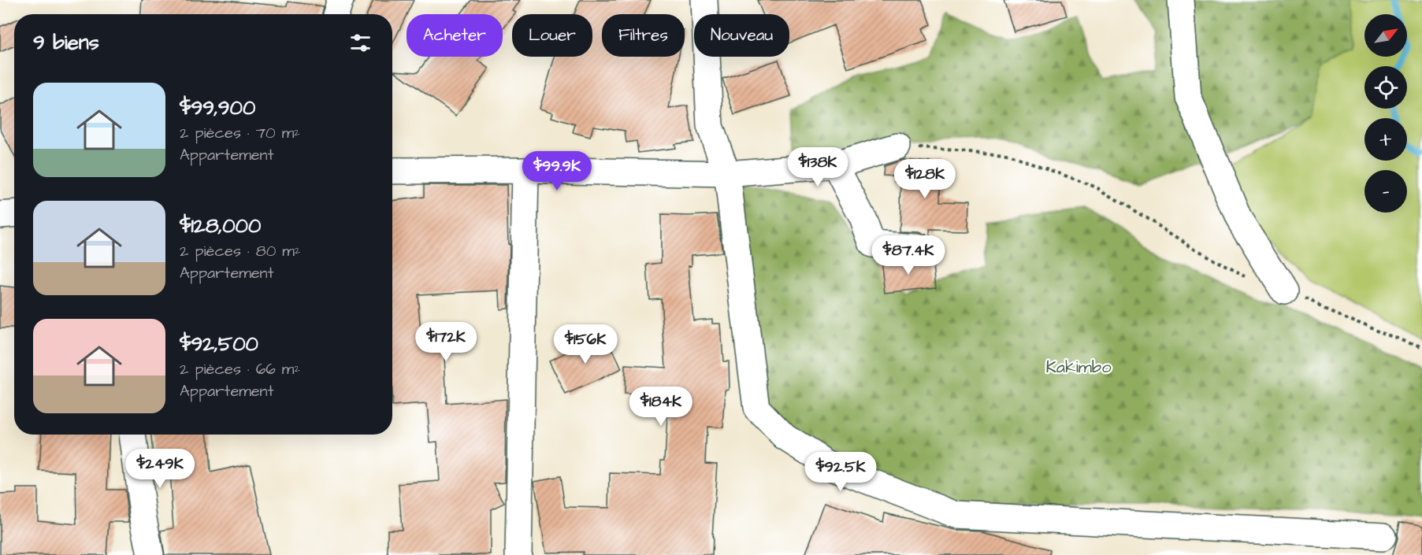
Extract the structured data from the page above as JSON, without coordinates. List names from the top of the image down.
{
  "parks": ["Kakimbo"],
  "north": "top right",
  "page": {
    "map_buttons": ["+", "−"],
    "chip": [
      "Acheter",
      "Louer",
      "Filtres",
      "Nouveau"
    ],
    "heading": "9 biens",
    "list": [
      {
        "name": "$99,900",
        "note": "2 pièces · 70 m² · Appartement"
      },
      {
        "name": "$128,000",
        "note": "2 pièces · 80 m² · Appartement"
      },
      {
        "name": "$92,500",
        "note": "2 pièces · 66 m² · Appartement"
      }
    ],
    "price": [
      "$138K",
      "$99.9K",
      "$128K",
      "$87.4K",
      "$172K",
      "$156K",
      "$184K",
      "$249K",
      "$92.5K"
    ]
  }
}
